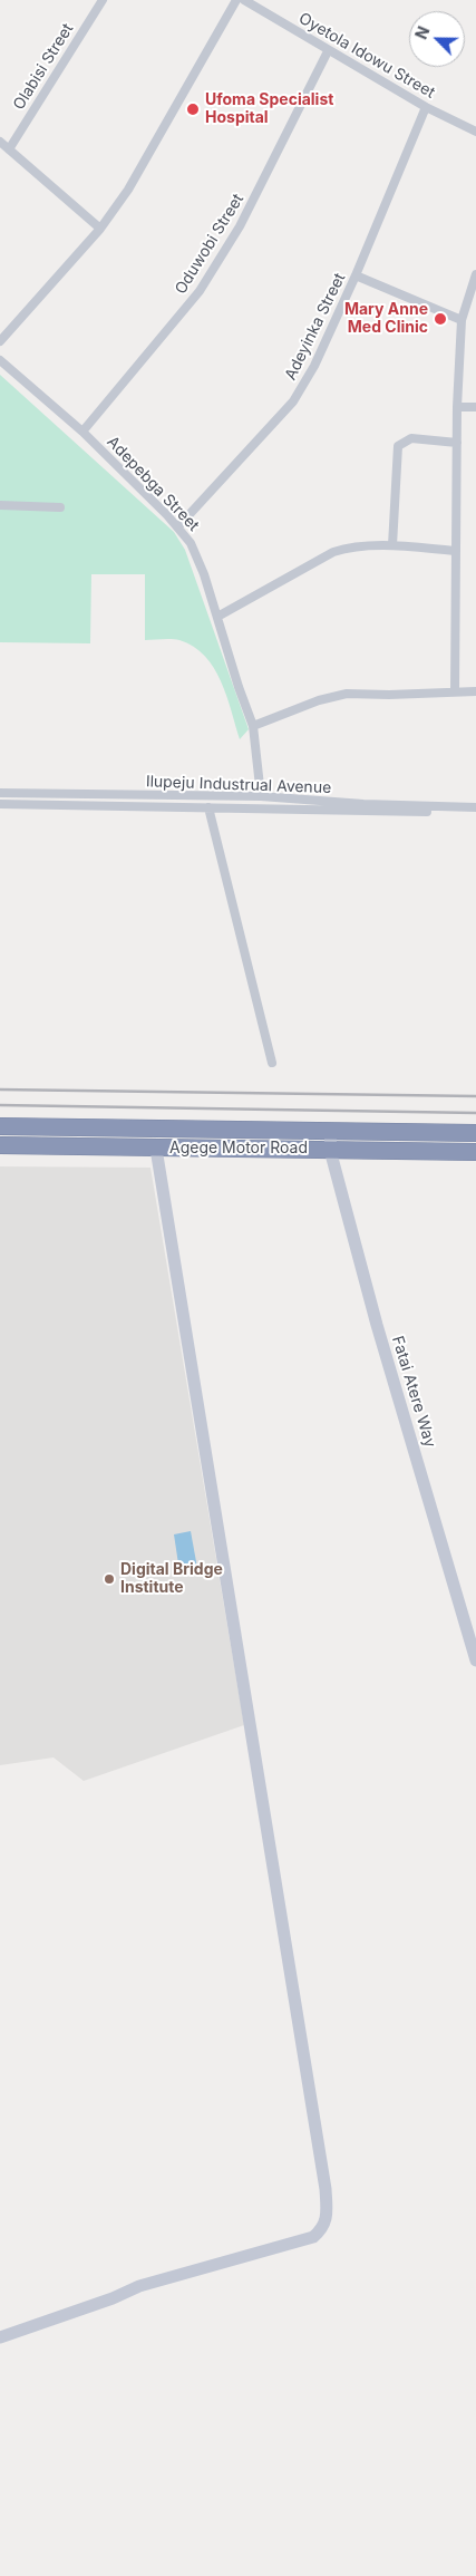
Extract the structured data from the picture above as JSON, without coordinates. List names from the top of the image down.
{
  "streets": {
    "highway": ["Agege Motor Road"],
    "street": [
      "Oyetola Idowu Street",
      "Olabisi Street",
      "Oduwobi Street",
      "Adeyinka Street",
      "Adepebga Street",
      "Ilupeju Industrual Avenue",
      "Fatai Atere Way"
    ]
  },
  "crossings": [
    ["Oyetola Idowu Street", "Oduwobi Street"],
    ["Oyetola Idowu Street", "Adeyinka Street"],
    ["Oduwobi Street", "Adepebga Street"],
    ["Adeyinka Street", "Adepebga Street"],
    ["Adepebga Street", "Ilupeju Industrual Avenue"],
    ["Agege Motor Road", "Fatai Atere Way"]
  ],
  "places": ["Ufoma Specialist Hospital", "Mary Anne Med Clinic", "Digital Bridge Institute"],
  "north": "top left"
}
